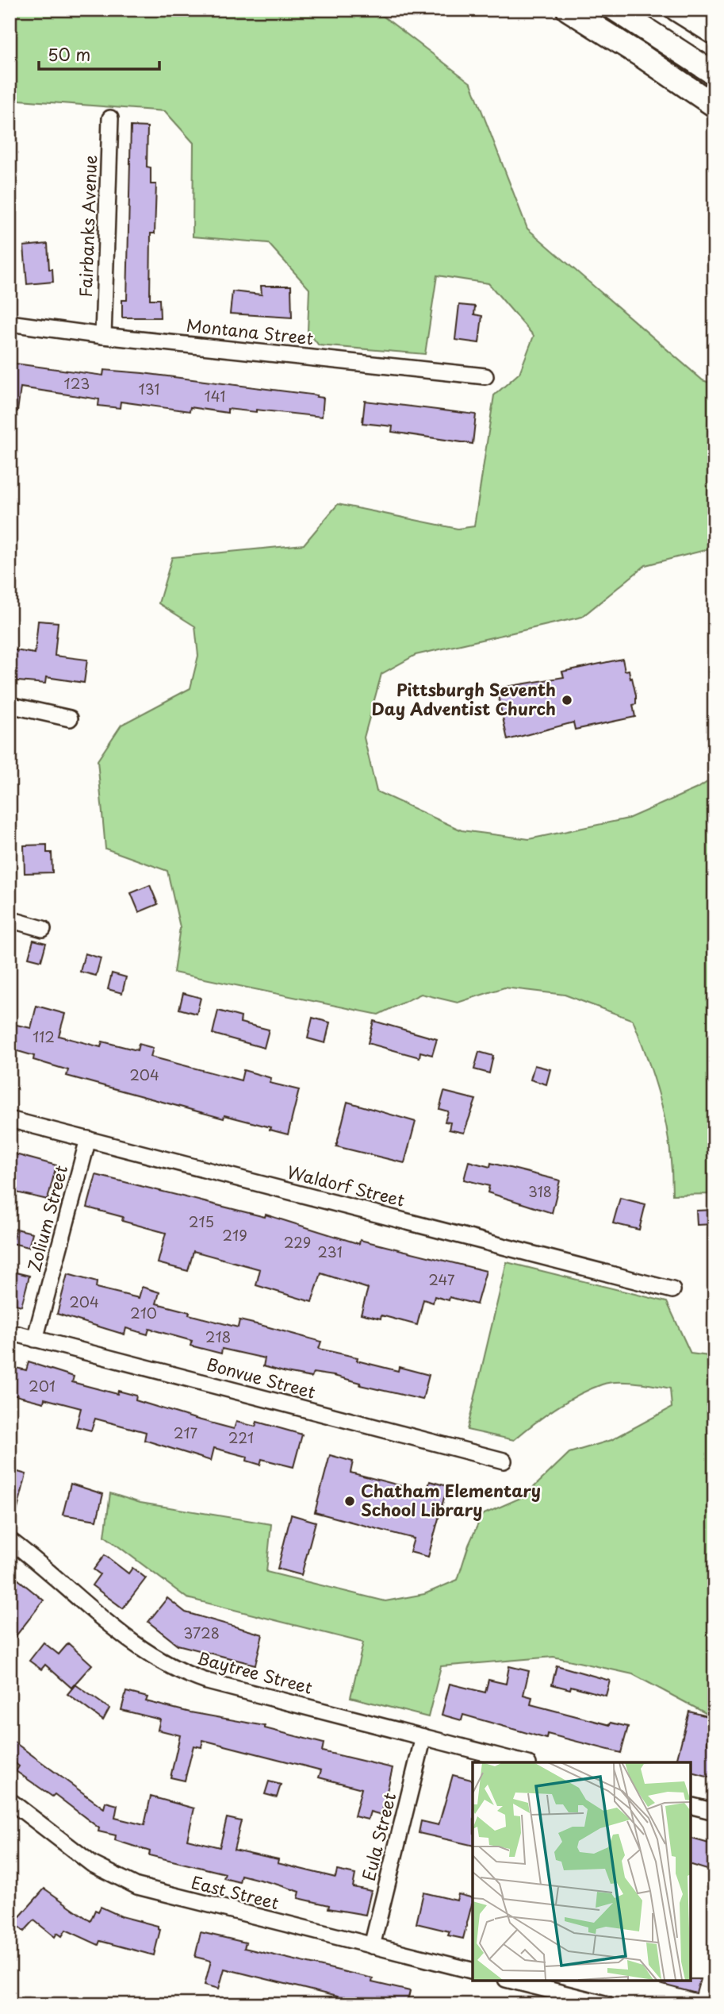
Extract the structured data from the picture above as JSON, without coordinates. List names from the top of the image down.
{
  "streets": {
    "street": [
      "Fairbanks Avenue",
      "Montana Street",
      "Waldorf Street",
      "Zolium Street",
      "Bonvue Street",
      "Baytree Street",
      "Eula Street",
      "East Street"
    ]
  },
  "crossings": [
    ["Fairbanks Avenue", "Montana Street"],
    ["Waldorf Street", "Zolium Street"],
    ["Zolium Street", "Bonvue Street"],
    ["Baytree Street", "Eula Street"],
    ["Eula Street", "East Street"]
  ],
  "places": ["Pittsburgh Seventh Day Adventist Church", "Chatham Elementary School Library"],
  "house_numbers": [
    "123",
    "131",
    "141",
    "112",
    "204",
    "318",
    "215",
    "219",
    "229",
    "231",
    "247",
    "204",
    "210",
    "218",
    "201",
    "217",
    "221",
    "3728"
  ],
  "scale_bar": "50 m"
}
